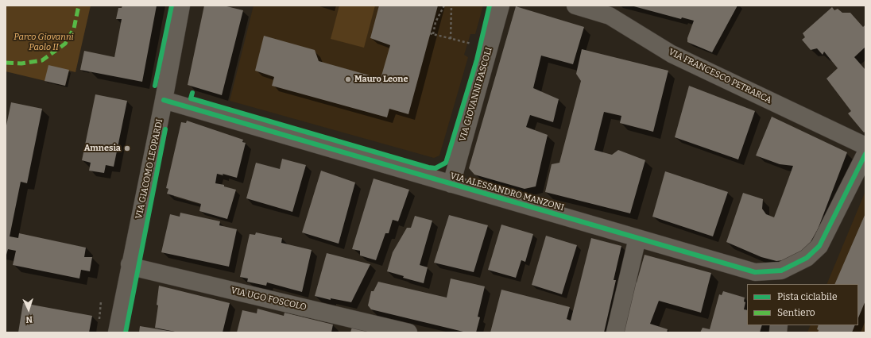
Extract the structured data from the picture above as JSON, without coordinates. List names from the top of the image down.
{
  "streets": {
    "street": [
      "VIA FRANCESCO PETRARCA",
      "VIA GIOVANNI PASCOLI",
      "VIA GIACOMO LEOPARDI",
      "VIA ALESSANDRO MANZONI",
      "VIA UGO FOSCOLO"
    ]
  },
  "crossings": [
    ["VIA GIOVANNI PASCOLI", "VIA ALESSANDRO MANZONI"],
    ["VIA GIACOMO LEOPARDI", "VIA ALESSANDRO MANZONI"],
    ["VIA GIACOMO LEOPARDI", "VIA UGO FOSCOLO"]
  ],
  "parks": ["Parco Giovanni Paolo II"],
  "places": ["Mauro Leone", "Amnesia"],
  "legend": ["Pista ciclabile", "Sentiero"],
  "north": "bottom"
}
